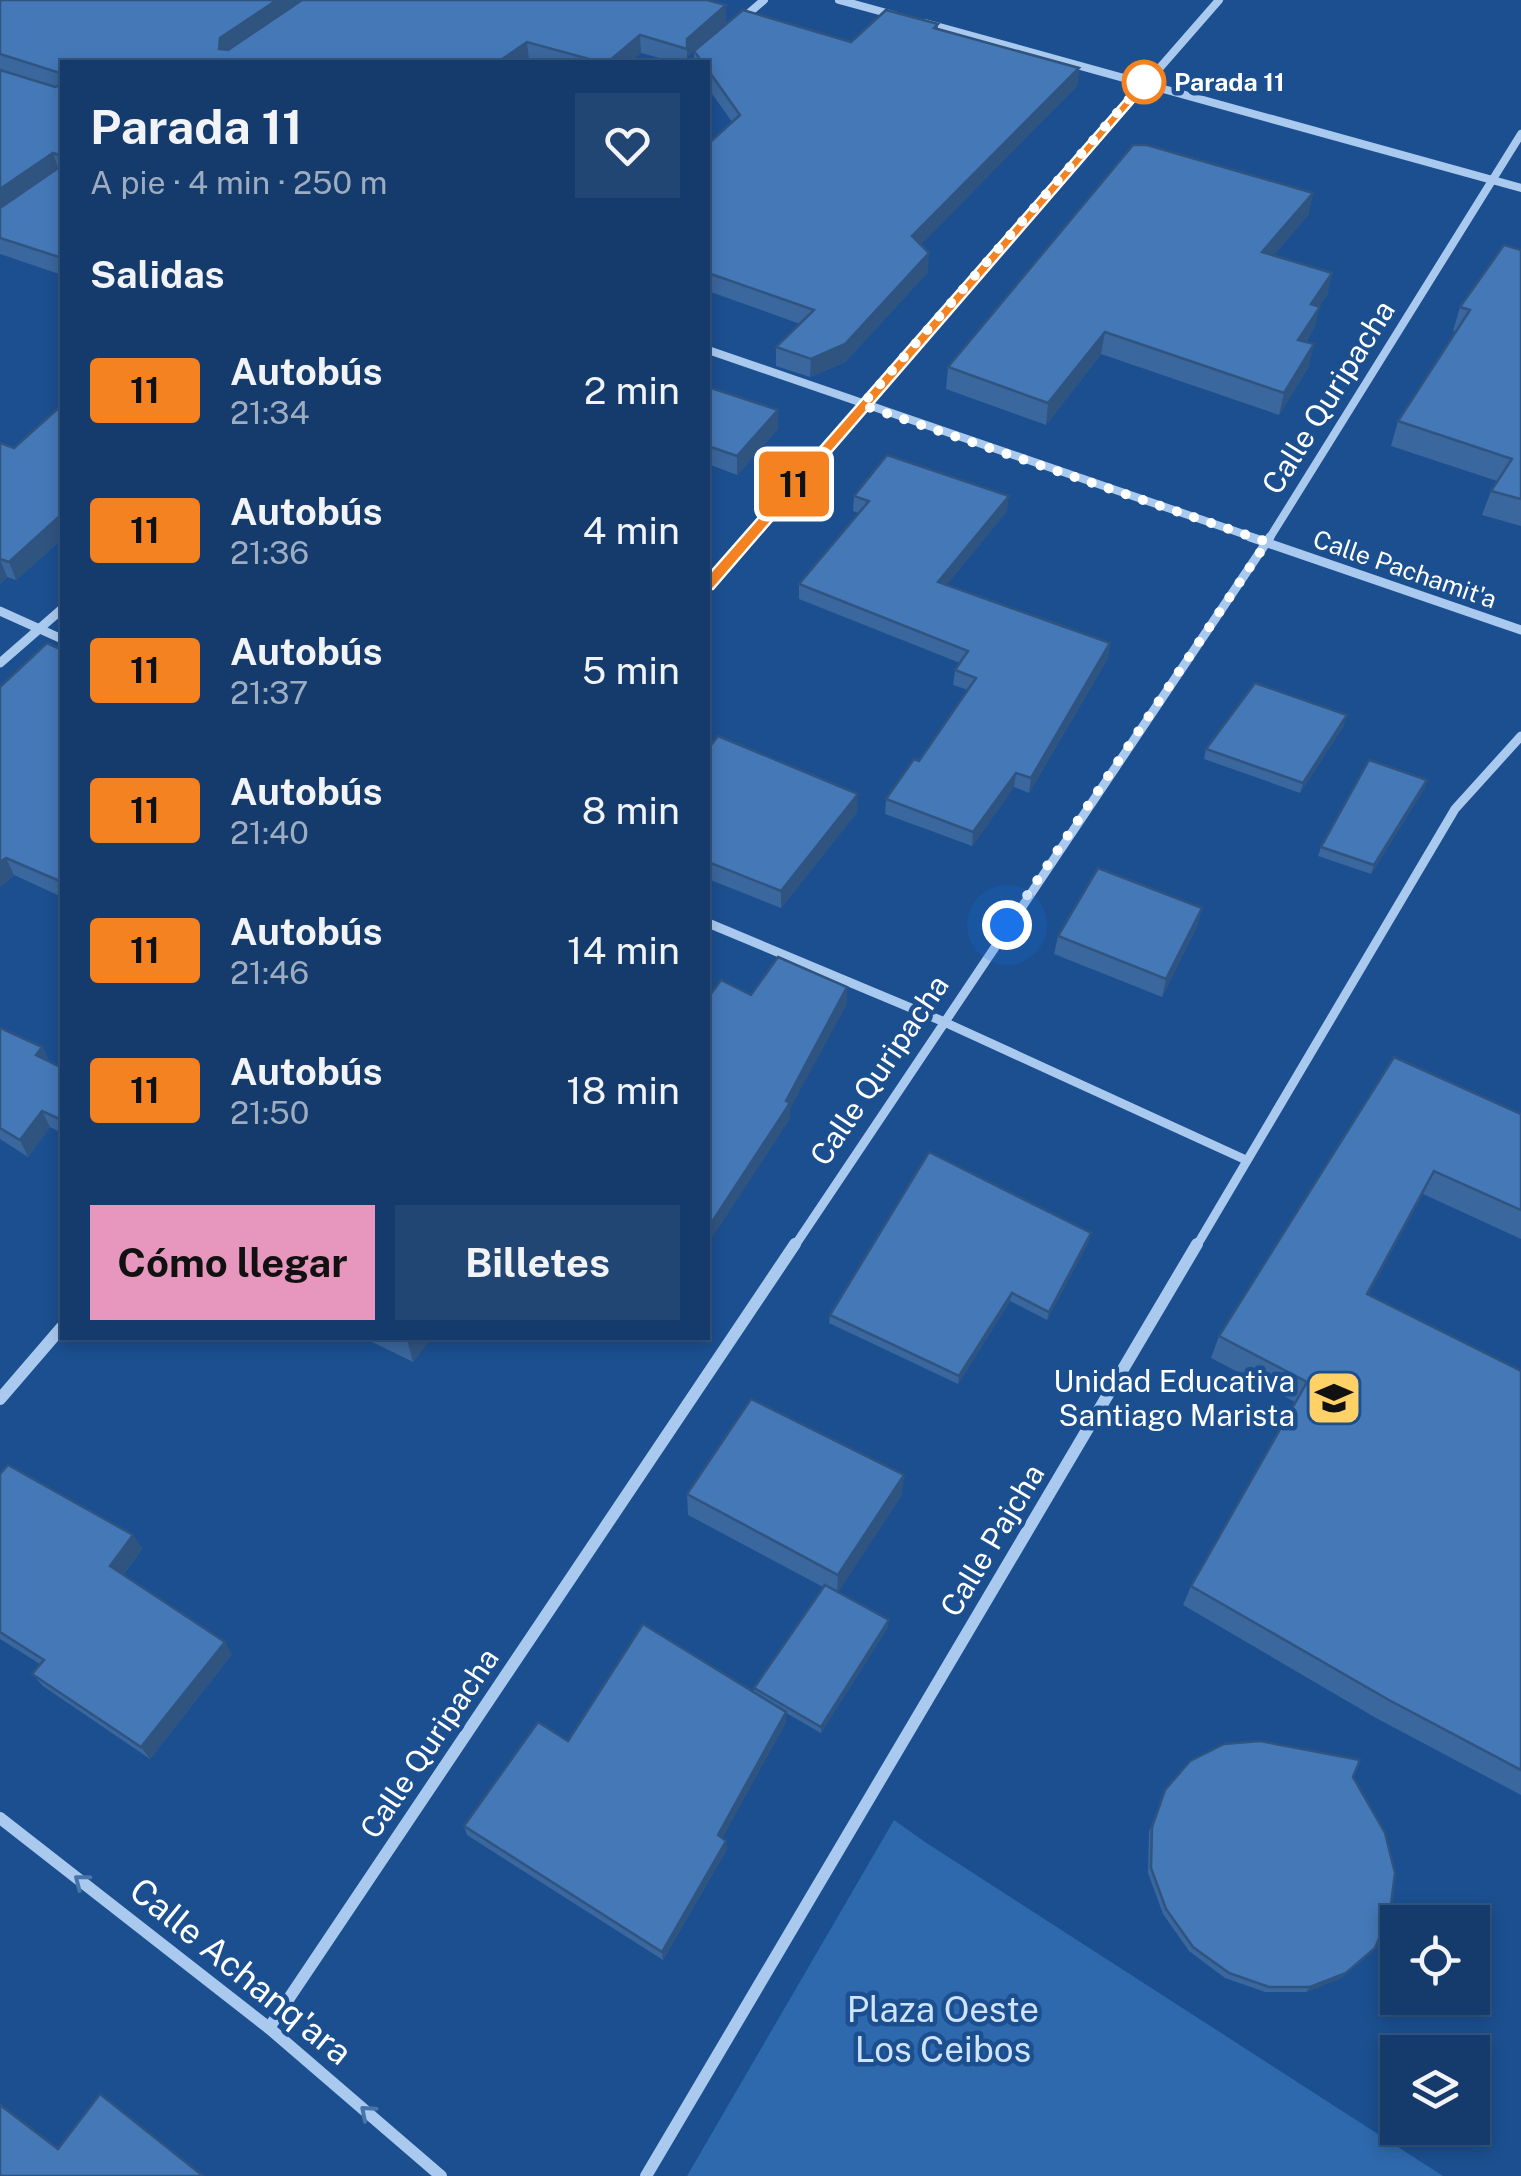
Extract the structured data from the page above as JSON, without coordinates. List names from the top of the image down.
{
  "streets": {
    "street": [
      "Calle Quripacha",
      "Calle Pachamit'a",
      "Calle Pajcha",
      "Calle Achanq'ara"
    ]
  },
  "crossings": [
    ["Calle Quripacha", "Calle Pachamit'a"],
    ["Calle Quripacha", "Calle Achanq'ara"]
  ],
  "one_way": ["Calle Achanq'ara"],
  "parks": ["Plaza Oeste Los Ceibos"],
  "places": {
    "other": ["Parada 11"],
    "school or university": ["Unidad Educativa Santiago Marista"]
  },
  "lines": ["bus line 11"],
  "page": {
    "on_map": "11",
    "heading": [
      ["Parada 11", "A pie · 4 min · 250 m"],
      "Salidas"
    ],
    "list": [
      {
        "mark": "11",
        "name": "Autobús",
        "note": "21:34",
        "value": "2 min"
      },
      {
        "mark": "11",
        "name": "Autobús",
        "note": "21:36",
        "value": "4 min"
      },
      {
        "mark": "11",
        "name": "Autobús",
        "note": "21:37",
        "value": "5 min"
      },
      {
        "mark": "11",
        "name": "Autobús",
        "note": "21:40",
        "value": "8 min"
      },
      {
        "mark": "11",
        "name": "Autobús",
        "note": "21:46",
        "value": "14 min"
      },
      {
        "mark": "11",
        "name": "Autobús",
        "note": "21:50",
        "value": "18 min"
      }
    ],
    "buttons": ["Cómo llegar", "Billetes"]
  }
}
